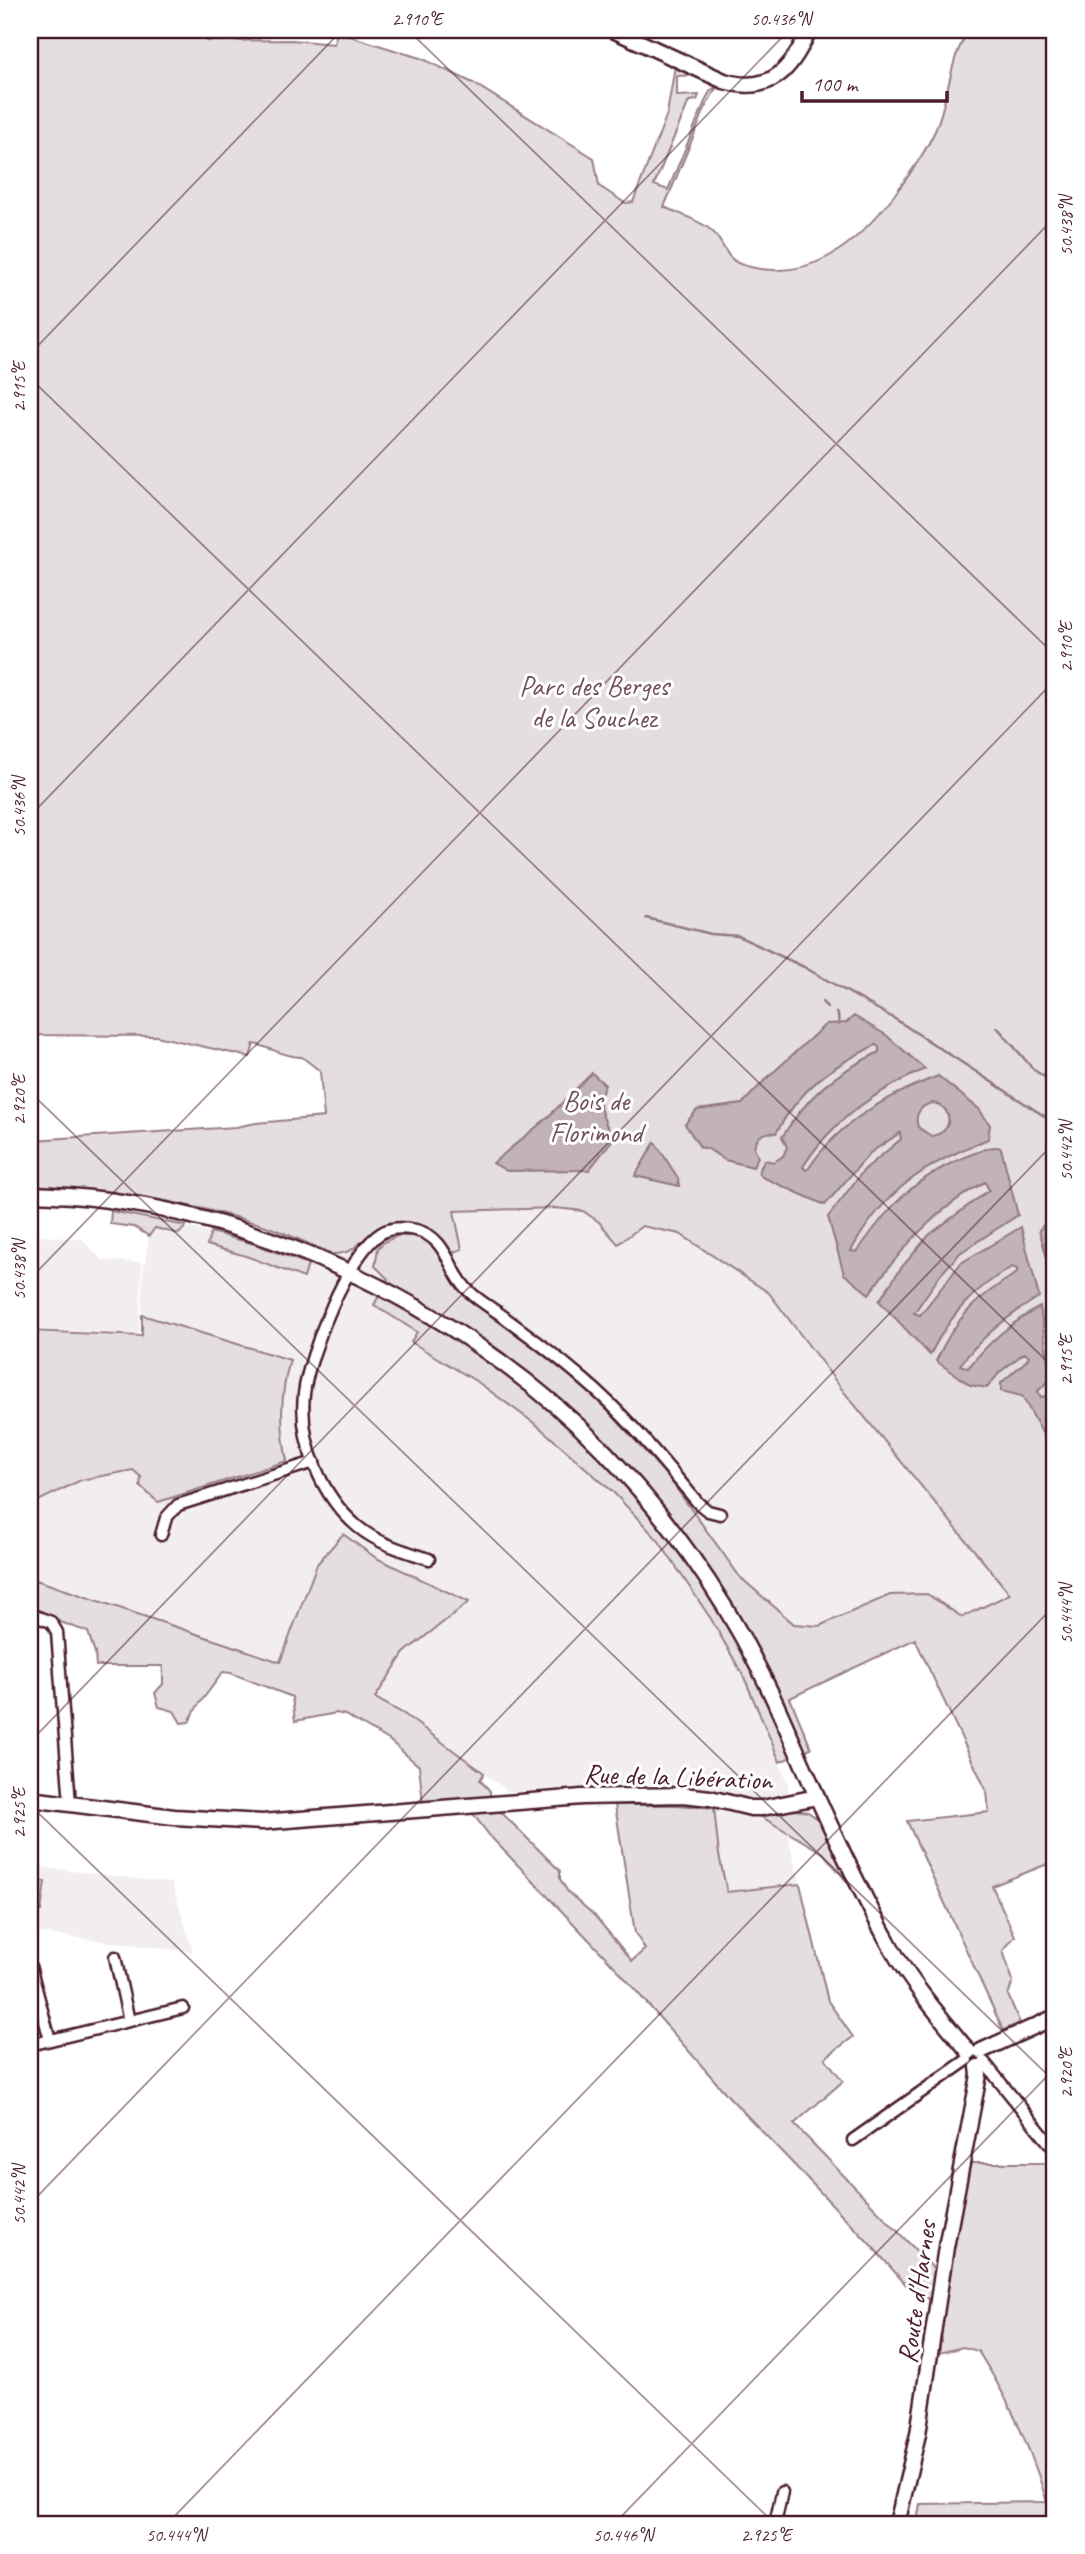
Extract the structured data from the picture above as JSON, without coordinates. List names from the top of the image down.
{
  "streets": {
    "main road": ["Rue de la Libération", "Route d'Harnes"]
  },
  "parks": ["Parc des Berges de la Souchez", "Bois de Florimond"],
  "scale_bar": "100 m",
  "coordinates": [
    "2.910°E",
    "50.436°N",
    "50.438°N",
    "2.915°E",
    "2.920°E",
    "50.442°N",
    "50.444°N",
    "2.925°E",
    "50.446°N"
  ]
}
